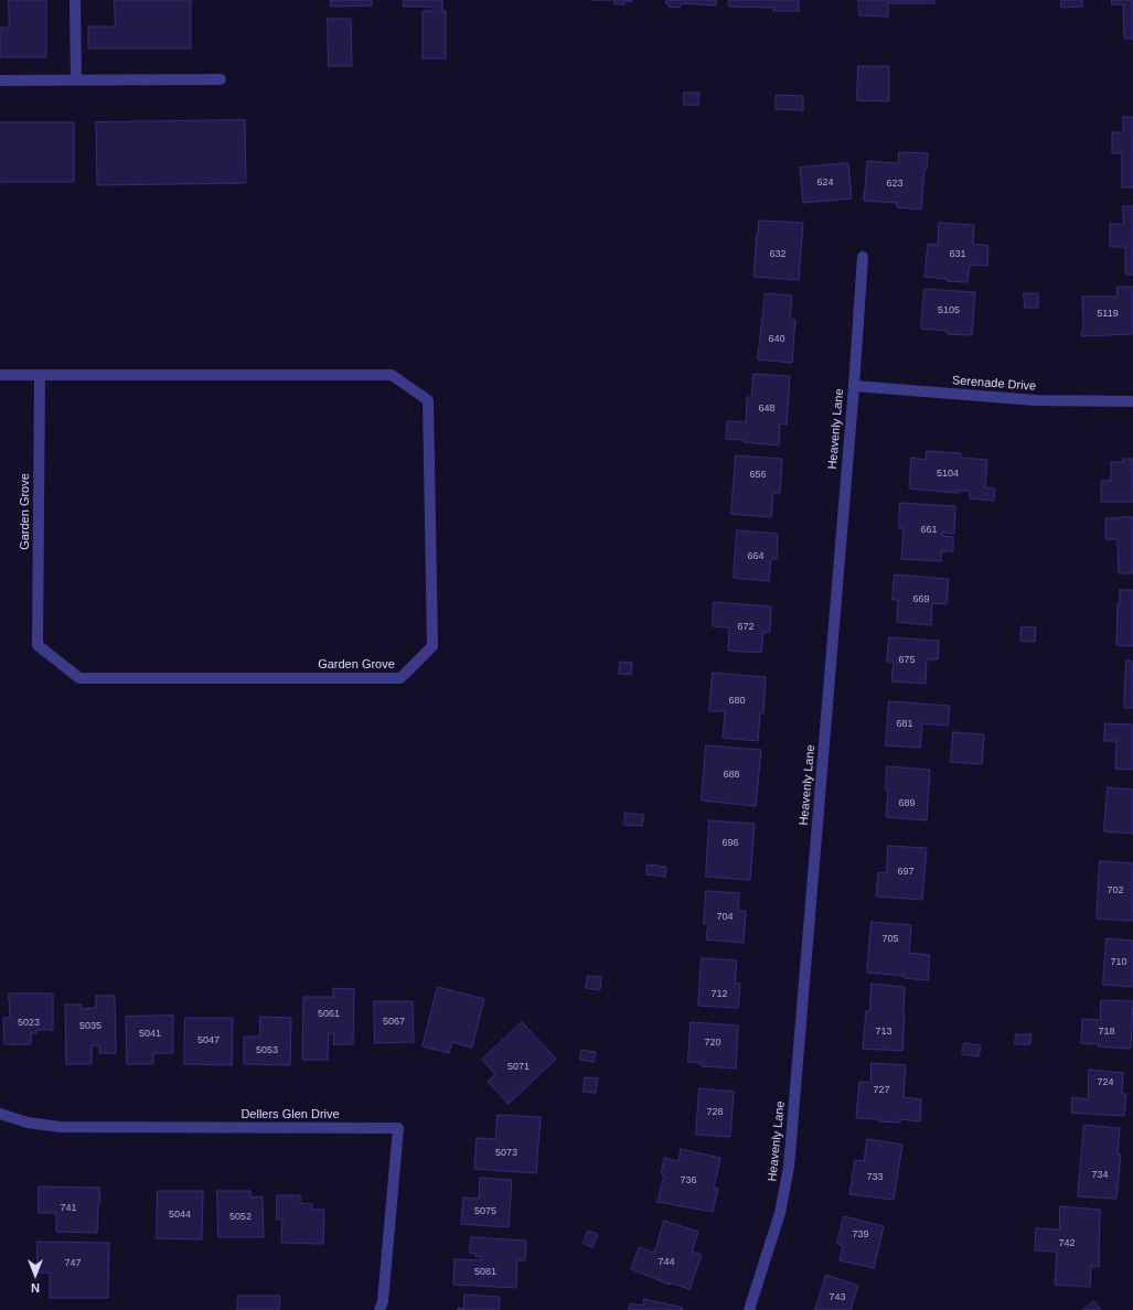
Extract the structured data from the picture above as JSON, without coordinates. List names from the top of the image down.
{
  "streets": {
    "street": [
      "Serenade Drive",
      "Heavenly Lane",
      "Garden Grove",
      "Dellers Glen Drive"
    ]
  },
  "crossings": [
    ["Serenade Drive", "Heavenly Lane"]
  ],
  "house_numbers": [
    "624",
    "623",
    "632",
    "631",
    "5105",
    "5119",
    "640",
    "648",
    "5104",
    "656",
    "661",
    "664",
    "669",
    "672",
    "675",
    "680",
    "681",
    "688",
    "689",
    "696",
    "697",
    "702",
    "704",
    "705",
    "710",
    "712",
    "5061",
    "5067",
    "5023",
    "5035",
    "713",
    "718",
    "5041",
    "5047",
    "720",
    "5053",
    "5071",
    "724",
    "727",
    "728",
    "5073",
    "734",
    "733",
    "736",
    "741",
    "5075",
    "5044",
    "5052",
    "739",
    "742",
    "744",
    "747",
    "5081",
    "743"
  ],
  "north": "bottom"
}
